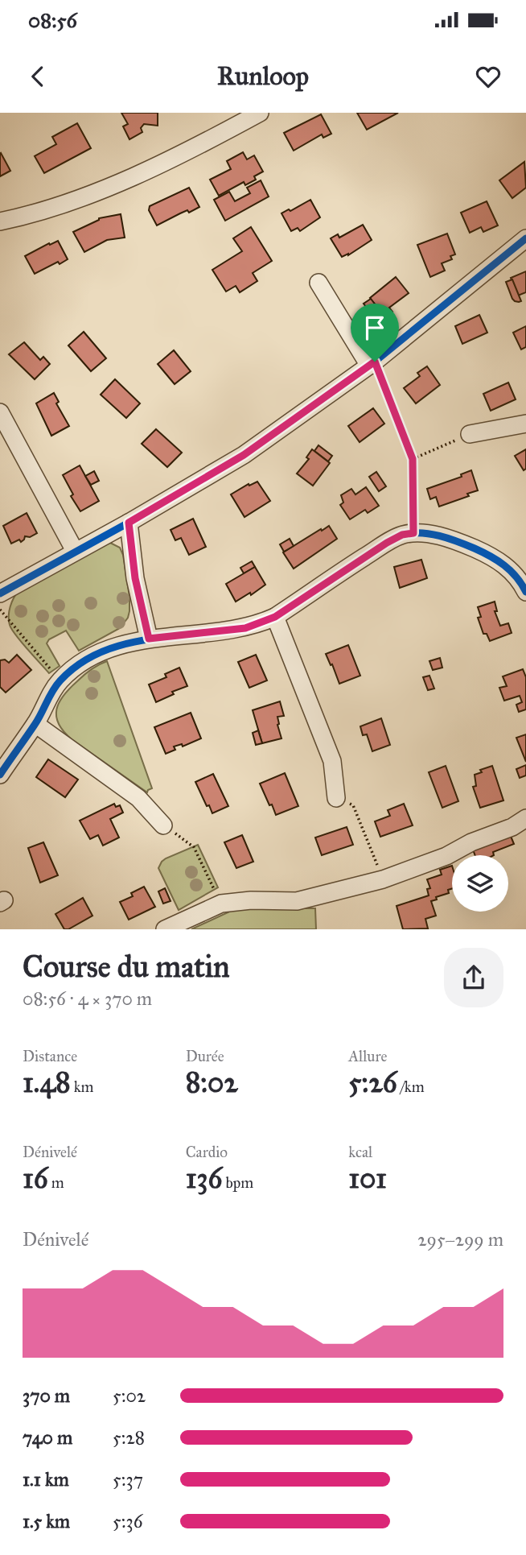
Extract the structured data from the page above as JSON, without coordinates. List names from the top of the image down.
{
  "page": {
    "status": "08:56",
    "header": "Runloop",
    "heading": ["Course du matin", "08:56 · 4 × 370 m"],
    "stats": [
      ["Distance", "1.48 km"],
      ["Durée", "8:02"],
      ["Allure", "5:26 /km"],
      ["Dénivelé", "16 m"],
      ["Cardio", "136 bpm"],
      ["kcal", "101"]
    ],
    "chart": ["Dénivelé", "295–299 m"],
    "list": [
      {
        "name": "370 m",
        "note": "5:02"
      },
      {
        "name": "740 m",
        "note": "5:28"
      },
      {
        "name": "1.1 km",
        "note": "5:37"
      },
      {
        "name": "1.5 km",
        "note": "5:36"
      }
    ]
  }
}
